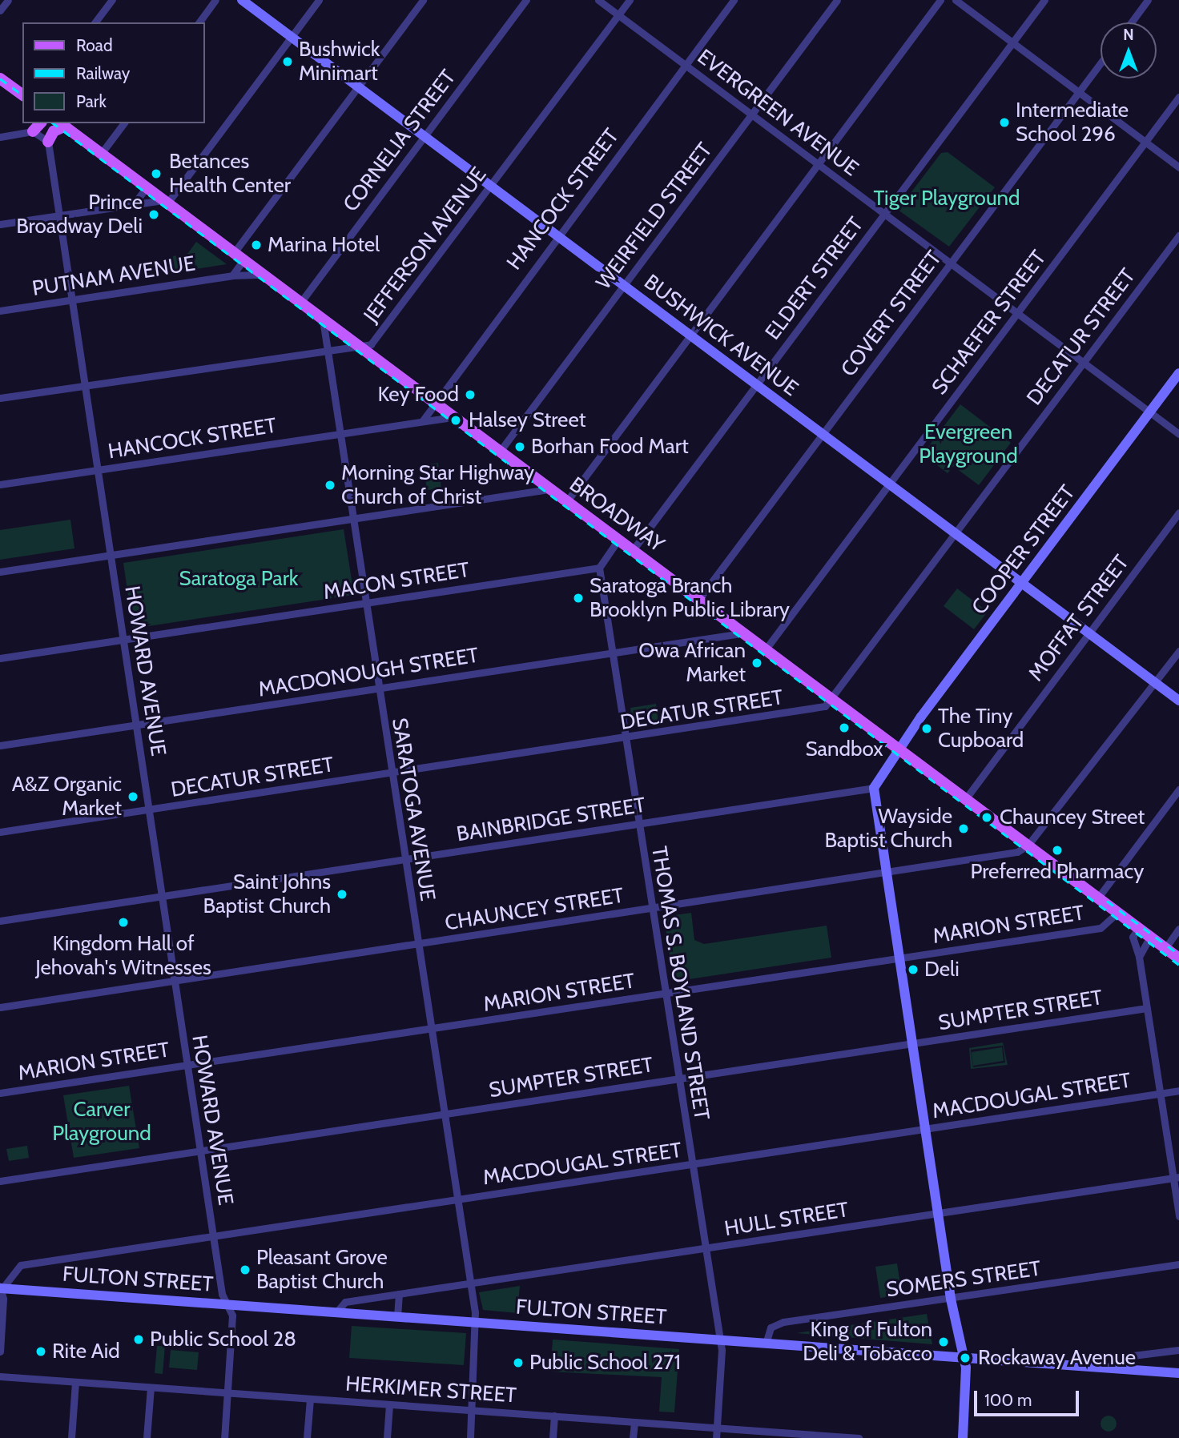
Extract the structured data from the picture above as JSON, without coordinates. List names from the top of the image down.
{
  "streets": {
    "main road": [
      "BUSHWICK AVENUE",
      "BROADWAY",
      "COOPER STREET",
      "FULTON STREET"
    ],
    "street": [
      "EVERGREEN AVENUE",
      "CORNELIA STREET",
      "HANCOCK STREET",
      "WEIRFIELD STREET",
      "JEFFERSON AVENUE",
      "PUTNAM AVENUE",
      "ELDERT STREET",
      "COVERT STREET",
      "SCHAEFER STREET",
      "DECATUR STREET",
      "MACON STREET",
      "MOFFAT STREET",
      "HOWARD AVENUE",
      "MACDONOUGH STREET",
      "SARATOGA AVENUE",
      "BAINBRIDGE STREET",
      "CHAUNCEY STREET",
      "MARION STREET",
      "THOMAS S. BOYLAND STREET",
      "SUMPTER STREET",
      "MACDOUGAL STREET",
      "HULL STREET",
      "SOMERS STREET",
      "HERKIMER STREET"
    ]
  },
  "crossings": [
    ["EVERGREEN AVENUE", "HANCOCK STREET"],
    ["EVERGREEN AVENUE", "WEIRFIELD STREET"],
    ["EVERGREEN AVENUE", "JEFFERSON AVENUE"],
    ["EVERGREEN AVENUE", "ELDERT STREET"],
    ["EVERGREEN AVENUE", "COVERT STREET"],
    ["EVERGREEN AVENUE", "SCHAEFER STREET"],
    ["EVERGREEN AVENUE", "DECATUR STREET"],
    ["EVERGREEN AVENUE", "COOPER STREET"],
    ["CORNELIA STREET", "BUSHWICK AVENUE"],
    ["CORNELIA STREET", "BROADWAY"],
    ["HANCOCK STREET", "BUSHWICK AVENUE"],
    ["HANCOCK STREET", "BROADWAY"],
    ["HANCOCK STREET", "HOWARD AVENUE"],
    ["HANCOCK STREET", "SARATOGA AVENUE"],
    ["WEIRFIELD STREET", "BUSHWICK AVENUE"],
    ["WEIRFIELD STREET", "BROADWAY"],
    ["JEFFERSON AVENUE", "BUSHWICK AVENUE"],
    ["JEFFERSON AVENUE", "BROADWAY"],
    ["JEFFERSON AVENUE", "HOWARD AVENUE"],
    ["JEFFERSON AVENUE", "SARATOGA AVENUE"],
    ["PUTNAM AVENUE", "BROADWAY"],
    ["PUTNAM AVENUE", "HOWARD AVENUE"],
    ["ELDERT STREET", "BUSHWICK AVENUE"],
    ["ELDERT STREET", "BROADWAY"],
    ["COVERT STREET", "BUSHWICK AVENUE"],
    ["COVERT STREET", "BROADWAY"],
    ["SCHAEFER STREET", "BUSHWICK AVENUE"],
    ["SCHAEFER STREET", "BROADWAY"],
    ["BUSHWICK AVENUE", "DECATUR STREET"],
    ["BUSHWICK AVENUE", "COOPER STREET"],
    ["BUSHWICK AVENUE", "MOFFAT STREET"],
    ["DECATUR STREET", "BROADWAY"],
    ["DECATUR STREET", "HOWARD AVENUE"],
    ["DECATUR STREET", "SARATOGA AVENUE"],
    ["DECATUR STREET", "THOMAS S. BOYLAND STREET"],
    ["BROADWAY", "COOPER STREET"],
    ["BROADWAY", "MOFFAT STREET"],
    ["BROADWAY", "MACDONOUGH STREET"],
    ["BROADWAY", "SARATOGA AVENUE"],
    ["BROADWAY", "CHAUNCEY STREET"],
    ["BROADWAY", "MARION STREET"],
    ["MACON STREET", "HOWARD AVENUE"],
    ["MACON STREET", "SARATOGA AVENUE"],
    ["MACON STREET", "THOMAS S. BOYLAND STREET"],
    ["HOWARD AVENUE", "MACDONOUGH STREET"],
    ["HOWARD AVENUE", "BAINBRIDGE STREET"],
    ["HOWARD AVENUE", "CHAUNCEY STREET"],
    ["HOWARD AVENUE", "MARION STREET"],
    ["HOWARD AVENUE", "SUMPTER STREET"],
    ["HOWARD AVENUE", "MACDOUGAL STREET"],
    ["HOWARD AVENUE", "FULTON STREET"],
    ["HOWARD AVENUE", "HERKIMER STREET"],
    ["MACDONOUGH STREET", "SARATOGA AVENUE"],
    ["MACDONOUGH STREET", "THOMAS S. BOYLAND STREET"],
    ["SARATOGA AVENUE", "BAINBRIDGE STREET"],
    ["SARATOGA AVENUE", "CHAUNCEY STREET"],
    ["SARATOGA AVENUE", "MARION STREET"],
    ["SARATOGA AVENUE", "SUMPTER STREET"],
    ["SARATOGA AVENUE", "MACDOUGAL STREET"],
    ["SARATOGA AVENUE", "HULL STREET"],
    ["SARATOGA AVENUE", "FULTON STREET"],
    ["SARATOGA AVENUE", "HERKIMER STREET"],
    ["BAINBRIDGE STREET", "THOMAS S. BOYLAND STREET"],
    ["CHAUNCEY STREET", "THOMAS S. BOYLAND STREET"],
    ["MARION STREET", "THOMAS S. BOYLAND STREET"],
    ["THOMAS S. BOYLAND STREET", "SUMPTER STREET"],
    ["THOMAS S. BOYLAND STREET", "MACDOUGAL STREET"],
    ["THOMAS S. BOYLAND STREET", "HULL STREET"],
    ["THOMAS S. BOYLAND STREET", "FULTON STREET"],
    ["THOMAS S. BOYLAND STREET", "HERKIMER STREET"],
    ["MACDOUGAL STREET", "FULTON STREET"],
    ["HULL STREET", "FULTON STREET"],
    ["FULTON STREET", "SOMERS STREET"]
  ],
  "parks": [
    "Tiger Playground",
    "Evergreen Playground",
    "Saratoga Park",
    "Carver Playground"
  ],
  "places": [
    "Bushwick Minimart",
    "Intermediate School 296",
    "Betances Health Center",
    "Prince Broadway Deli",
    "Marina Hotel",
    "Key Food",
    "Halsey Street",
    "Borhan Food Mart",
    "Morning Star Highway Church of Christ",
    "Saratoga Branch Brooklyn Public Library",
    "Owa African Market",
    "Sandbox",
    "The Tiny Cupboard",
    "A&Z Organic Market",
    "Chauncey Street",
    "Wayside Baptist Church",
    "Preferred Pharmacy",
    "Saint Johns Baptist Church",
    "Kingdom Hall of Jehovah's Witnesses",
    "Deli",
    "Pleasant Grove Baptist Church",
    "Public School 28",
    "King of Fulton Deli & Tobacco",
    "Rite Aid",
    "Rockaway Avenue",
    "Public School 271"
  ],
  "legend": ["Road", "Railway", "Park"],
  "scale_bar": "100 m",
  "north": "top"
}
